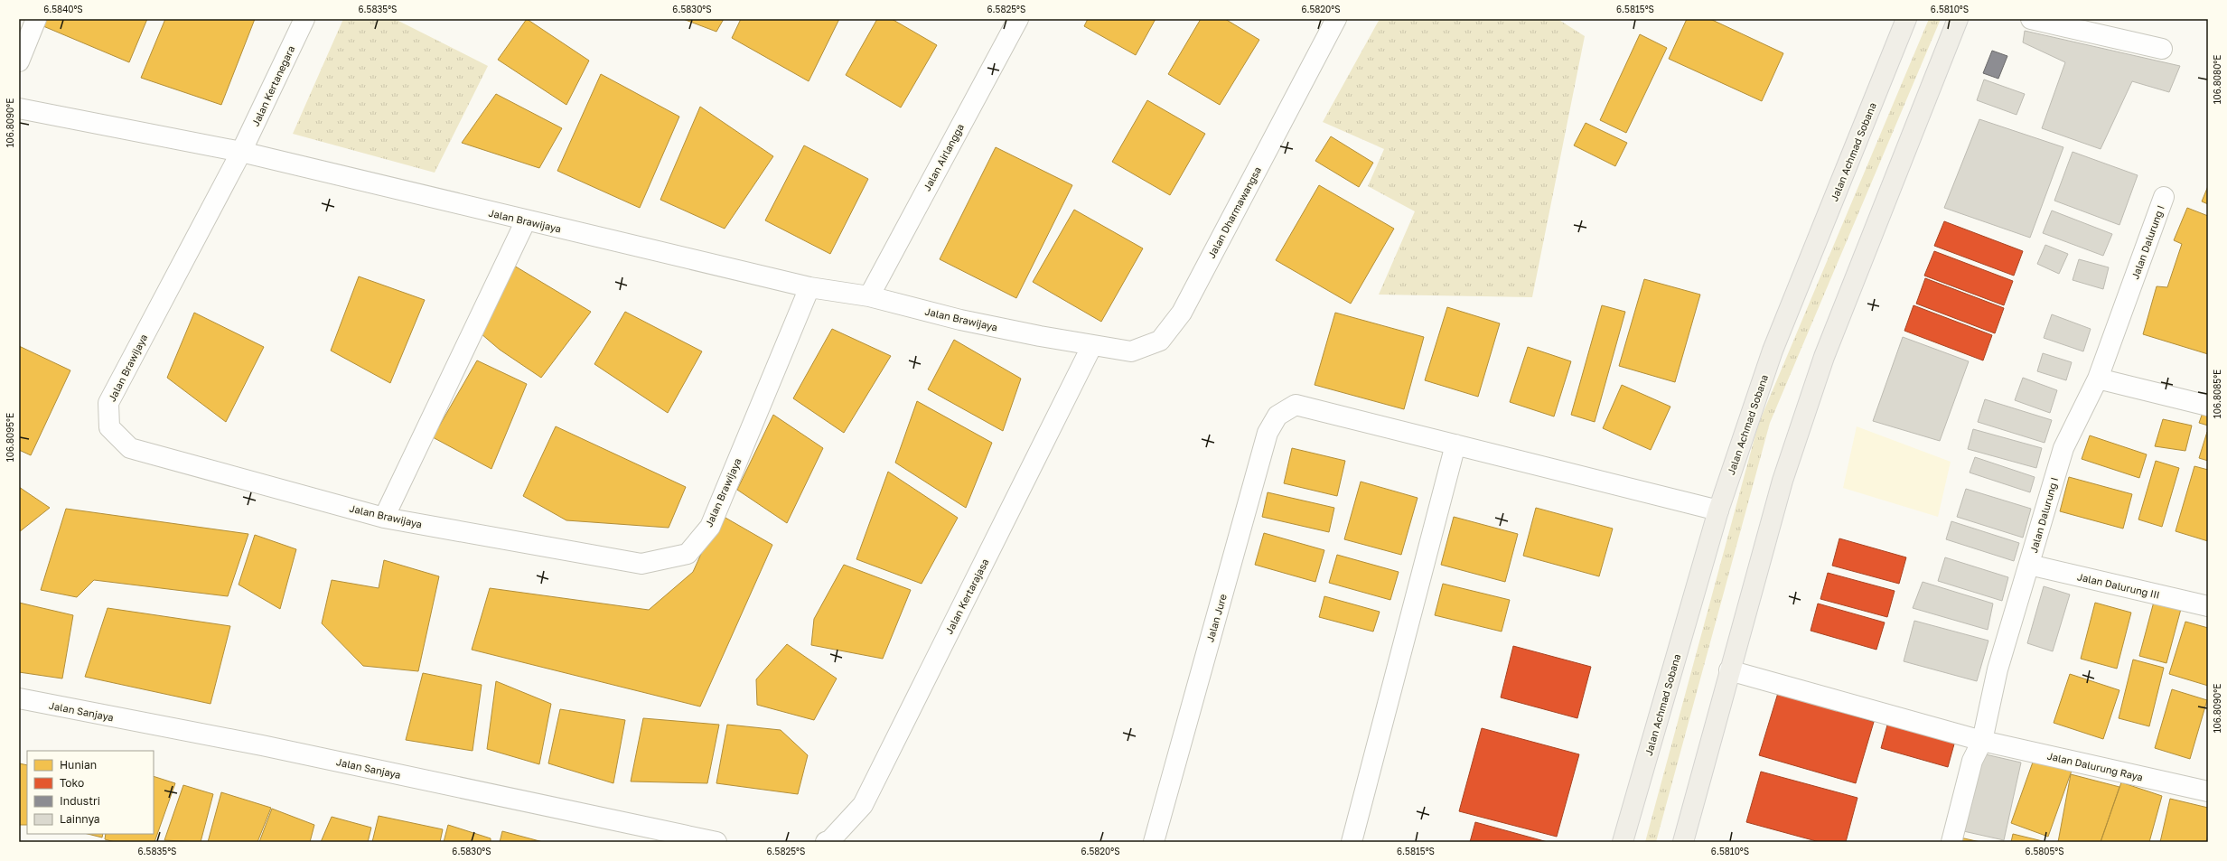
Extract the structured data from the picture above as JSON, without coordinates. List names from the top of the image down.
{
  "streets": {
    "main road": ["Jalan Achmad Sobana"],
    "street": [
      "Jalan Kertanegara",
      "Jalan Airlangga",
      "Jalan Dharmawangsa",
      "Jalan Brawijaya",
      "Jalan Dalurung I",
      "Jalan Dalurung III",
      "Jalan Kertarajasa",
      "Jalan Jure",
      "Jalan Sanjaya",
      "Jalan Dalurung Raya"
    ]
  },
  "crossings": [
    ["Jalan Kertanegara", "Jalan Brawijaya"],
    ["Jalan Airlangga", "Jalan Brawijaya"],
    ["Jalan Dharmawangsa", "Jalan Brawijaya"],
    ["Jalan Dharmawangsa", "Jalan Kertarajasa"],
    ["Jalan Brawijaya", "Jalan Kertarajasa"],
    ["Jalan Dalurung I", "Jalan Dalurung III"],
    ["Jalan Dalurung I", "Jalan Dalurung Raya"]
  ],
  "legend": [
    "Hunian",
    "Toko",
    "Industri",
    "Lainnya"
  ],
  "coordinates": [
    "6.5840°S",
    "6.5835°S",
    "6.5830°S",
    "6.5825°S",
    "6.5820°S",
    "6.5815°S",
    "6.5810°S",
    "106.8080°E",
    "106.8090°E",
    "106.8085°E",
    "106.8095°E",
    "6.5805°S"
  ]
}
